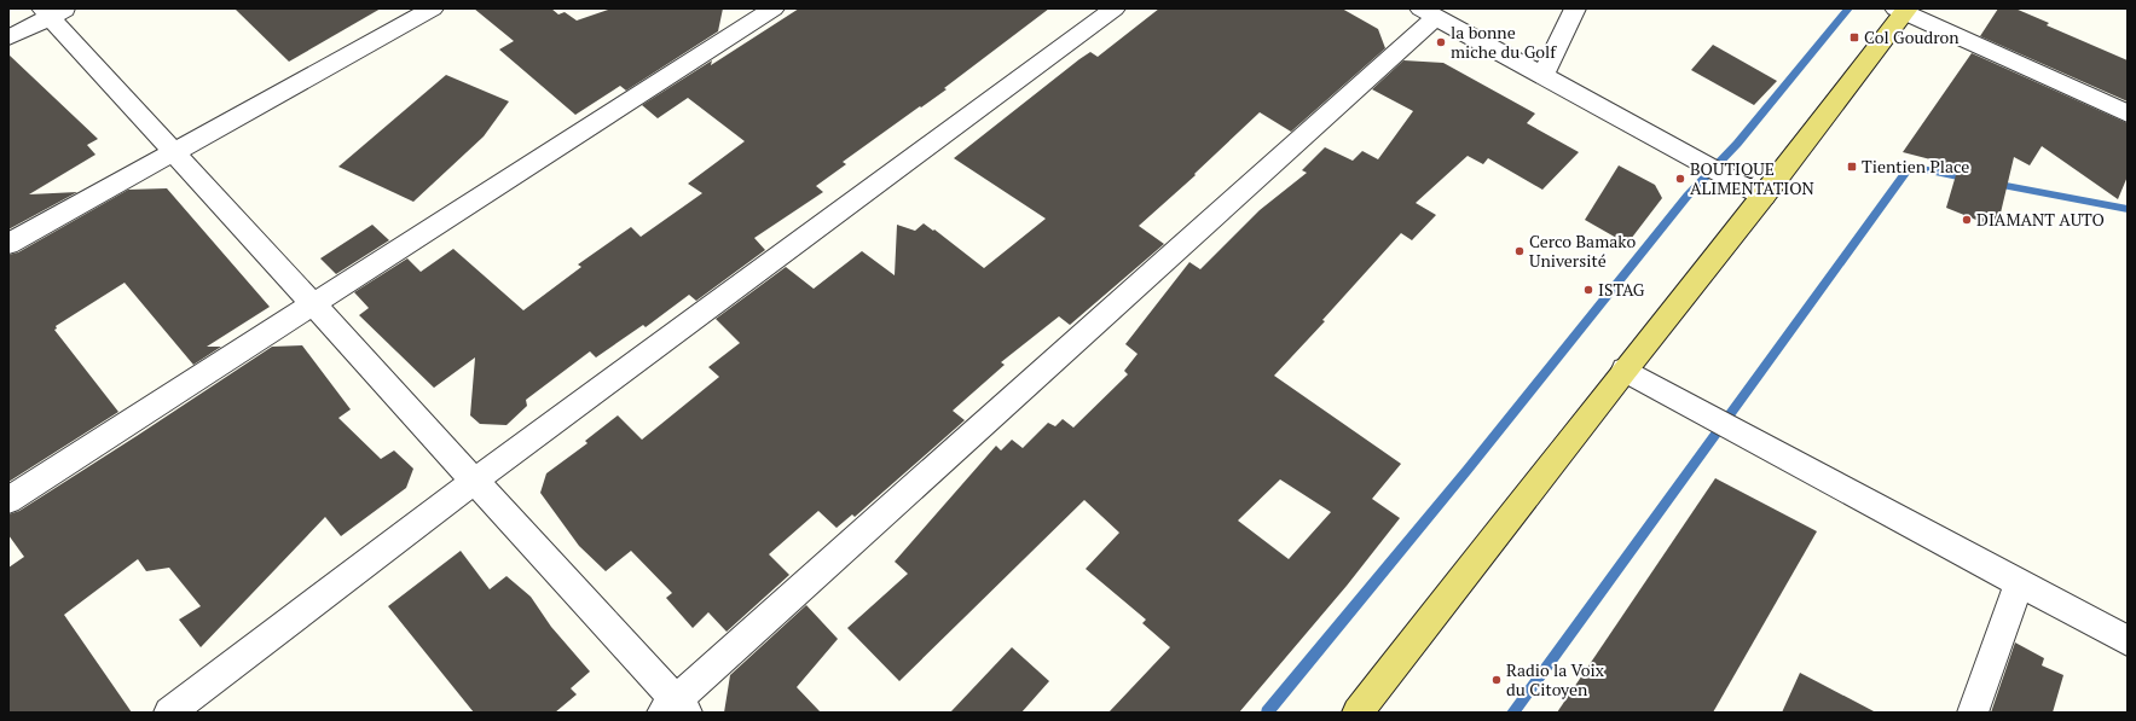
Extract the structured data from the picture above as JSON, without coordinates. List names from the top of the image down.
{
  "places": {
    "transit": ["Col Goudron", "Tientien Place"],
    "other": [
      "la bonne miche du Golf",
      "BOUTIQUE ALIMENTATION",
      "DIAMANT AUTO",
      "Cerco Bamako Université",
      "ISTAG",
      "Radio la Voix du Citoyen"
    ]
  }
}
